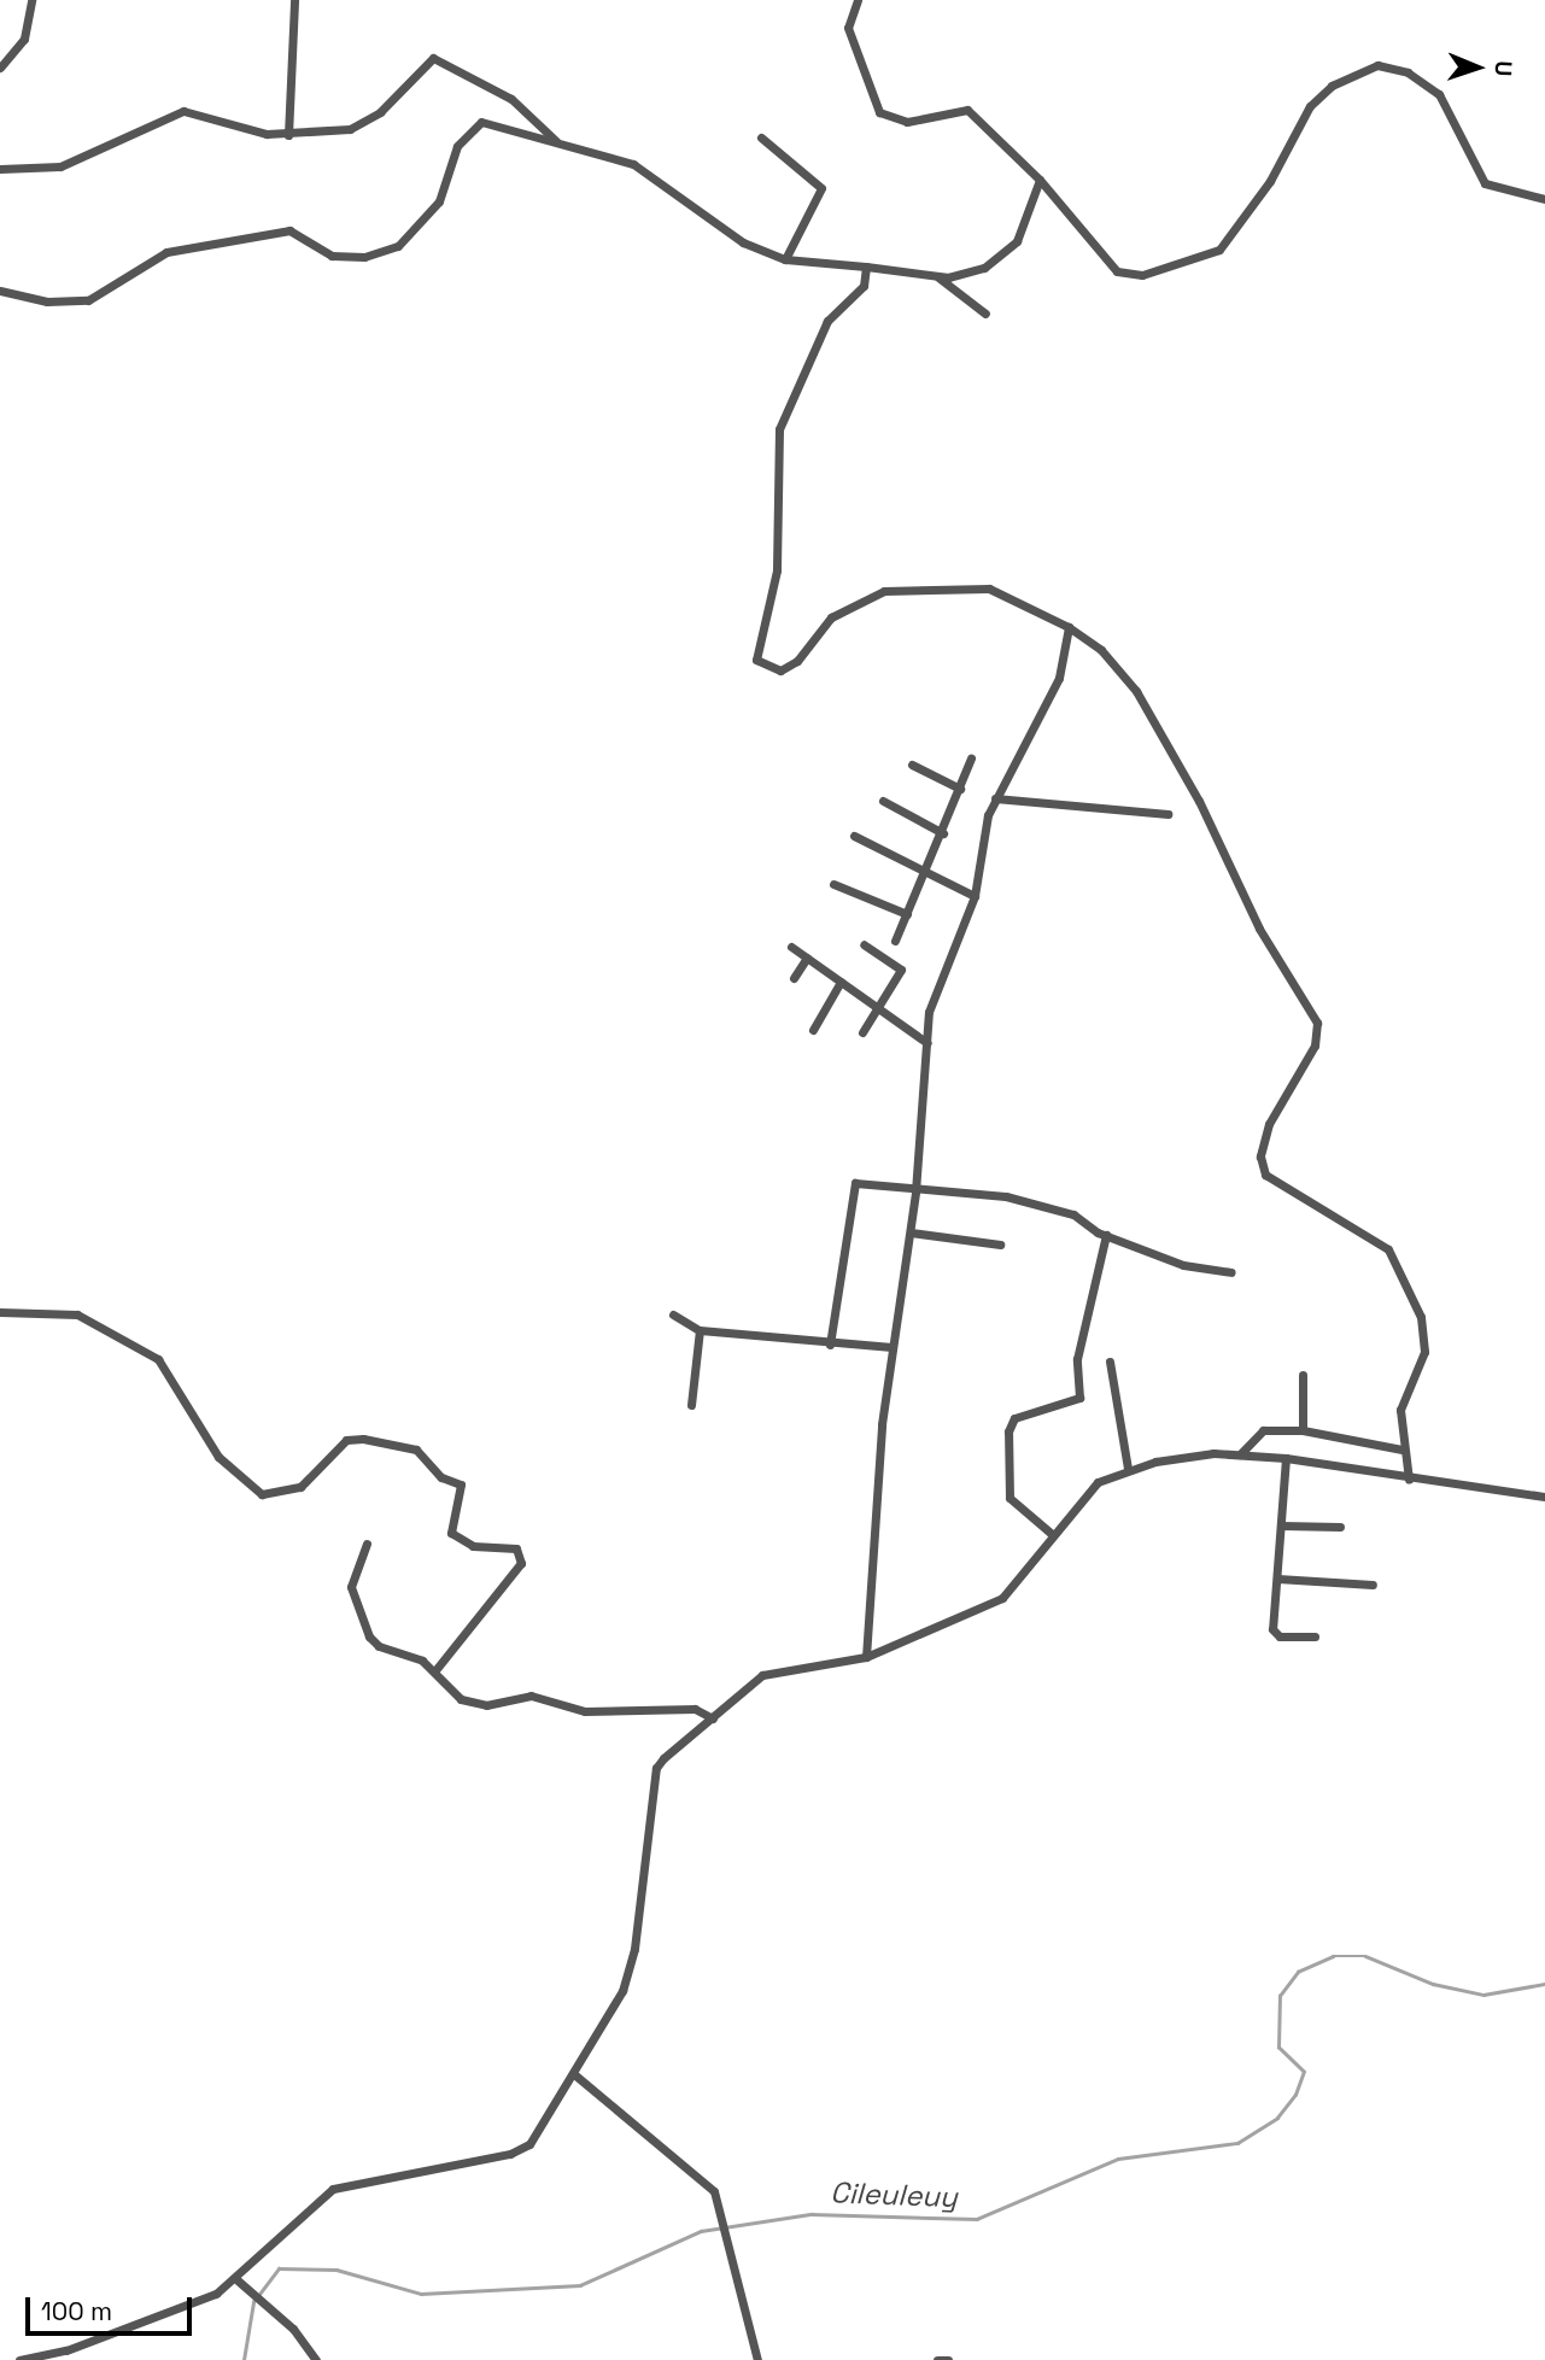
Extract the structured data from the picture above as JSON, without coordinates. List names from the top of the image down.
{
  "water": ["Cileuleuy"],
  "scale_bar": "100 m",
  "north": "right"
}
